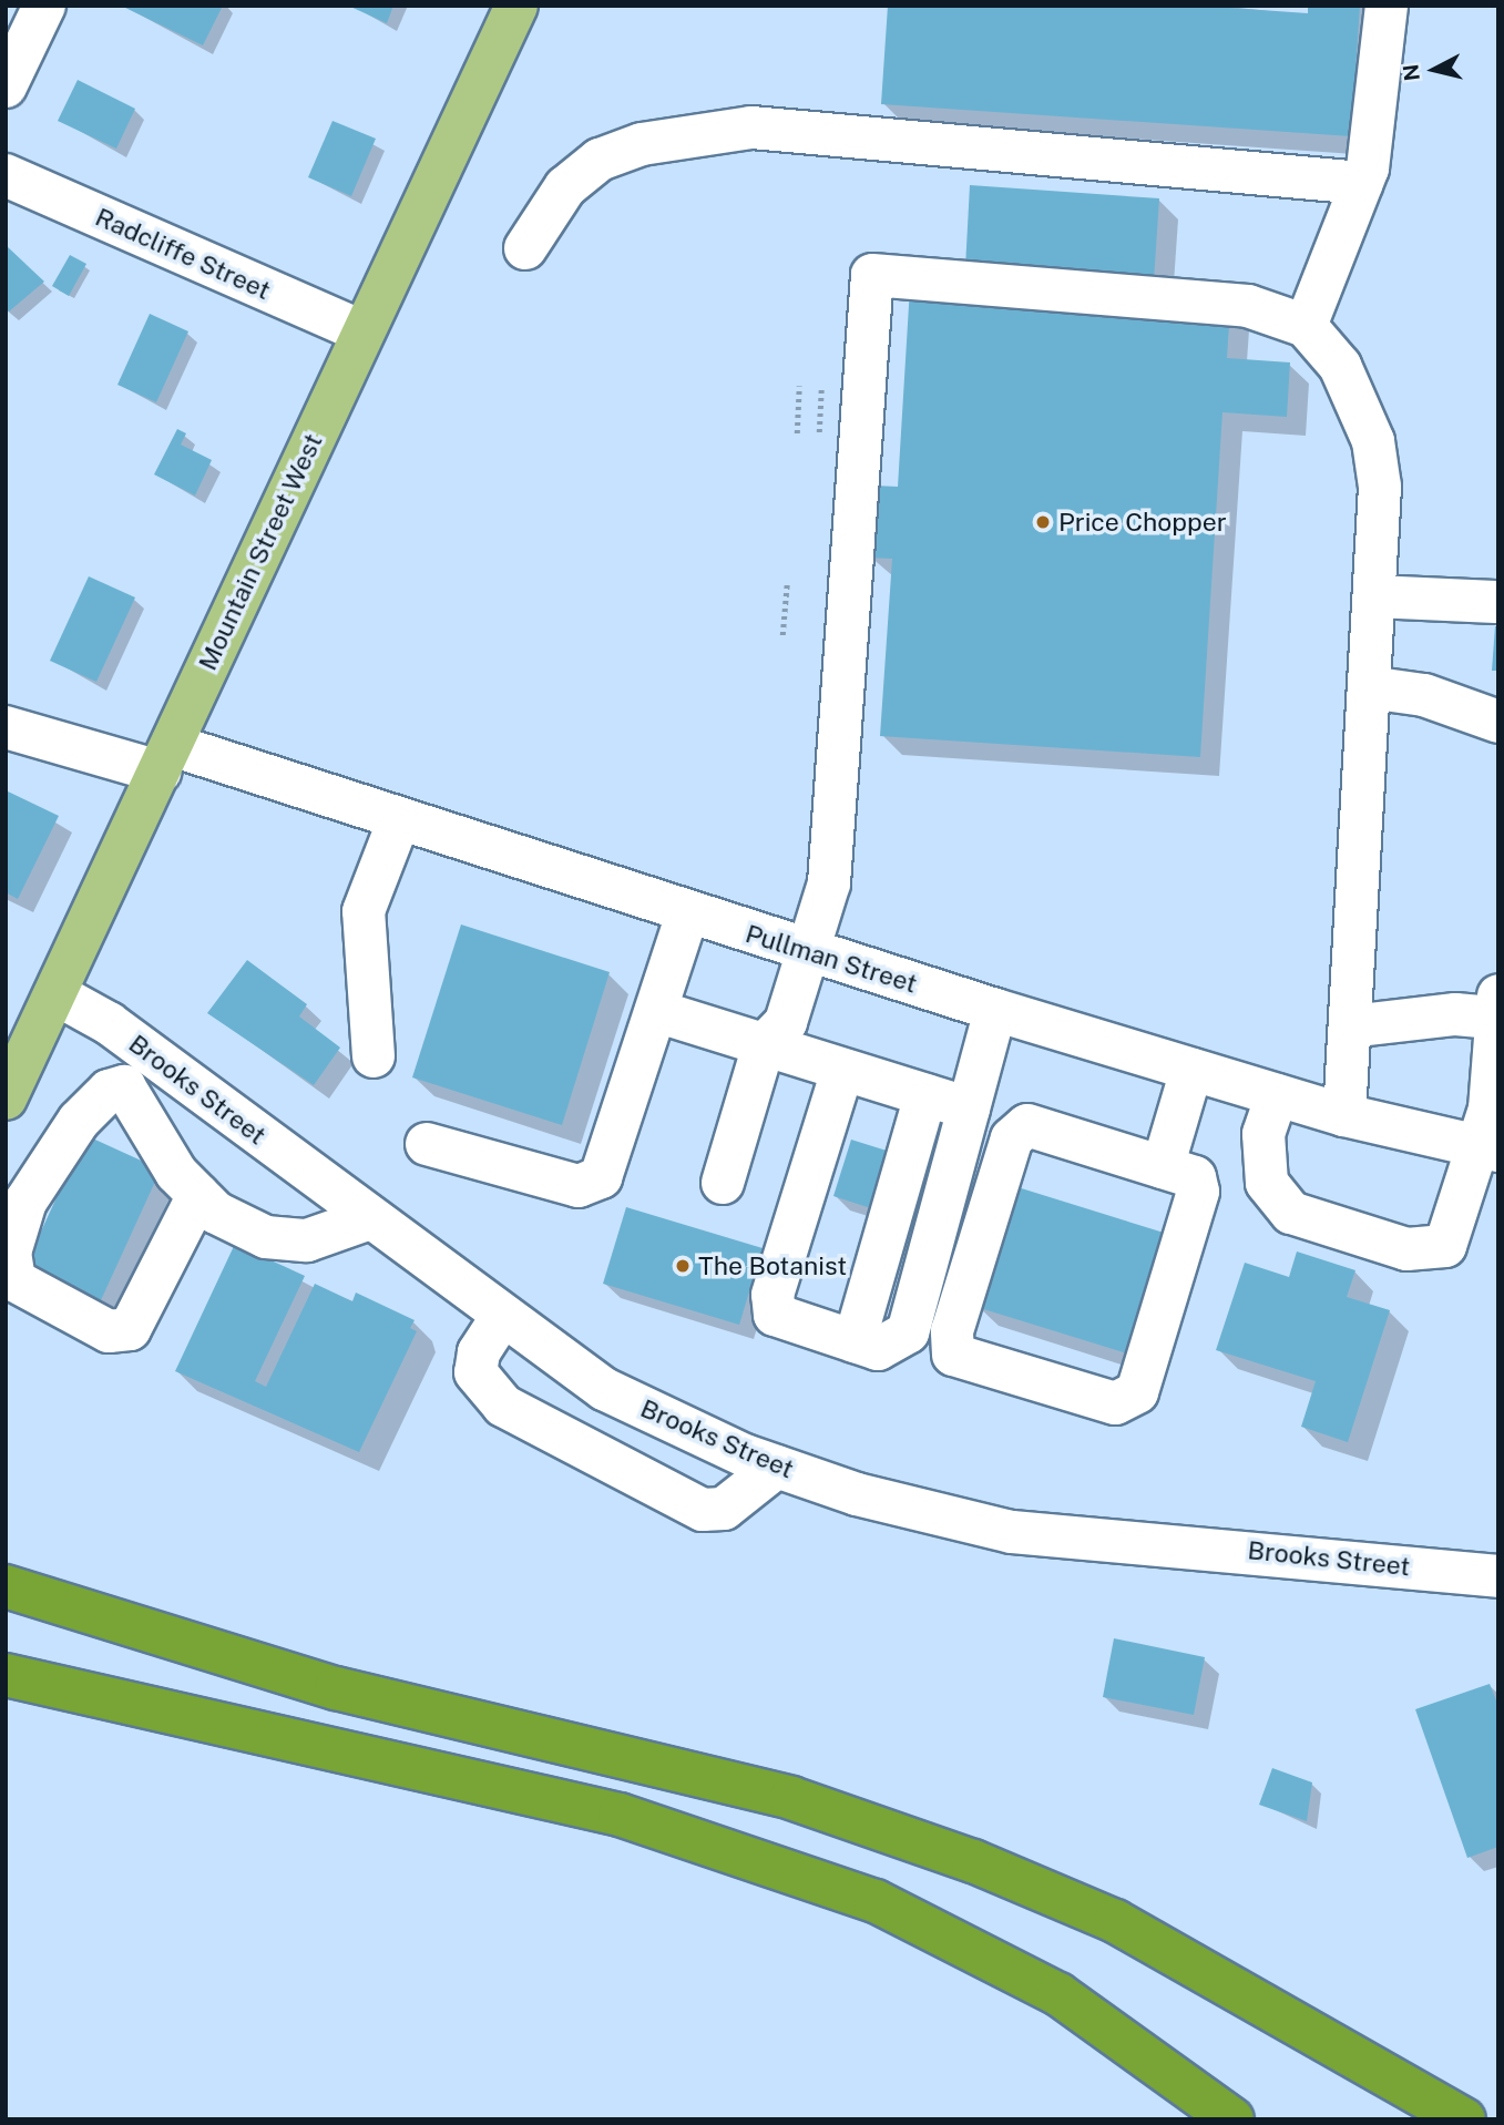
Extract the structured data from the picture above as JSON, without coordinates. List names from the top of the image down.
{
  "streets": {
    "main road": ["Mountain Street West"],
    "street": ["Radcliffe Street", "Pullman Street", "Brooks Street"]
  },
  "crossings": [
    ["Radcliffe Street", "Mountain Street West"],
    ["Mountain Street West", "Pullman Street"],
    ["Mountain Street West", "Brooks Street"]
  ],
  "places": ["Price Chopper", "The Botanist"],
  "north": "left"
}
